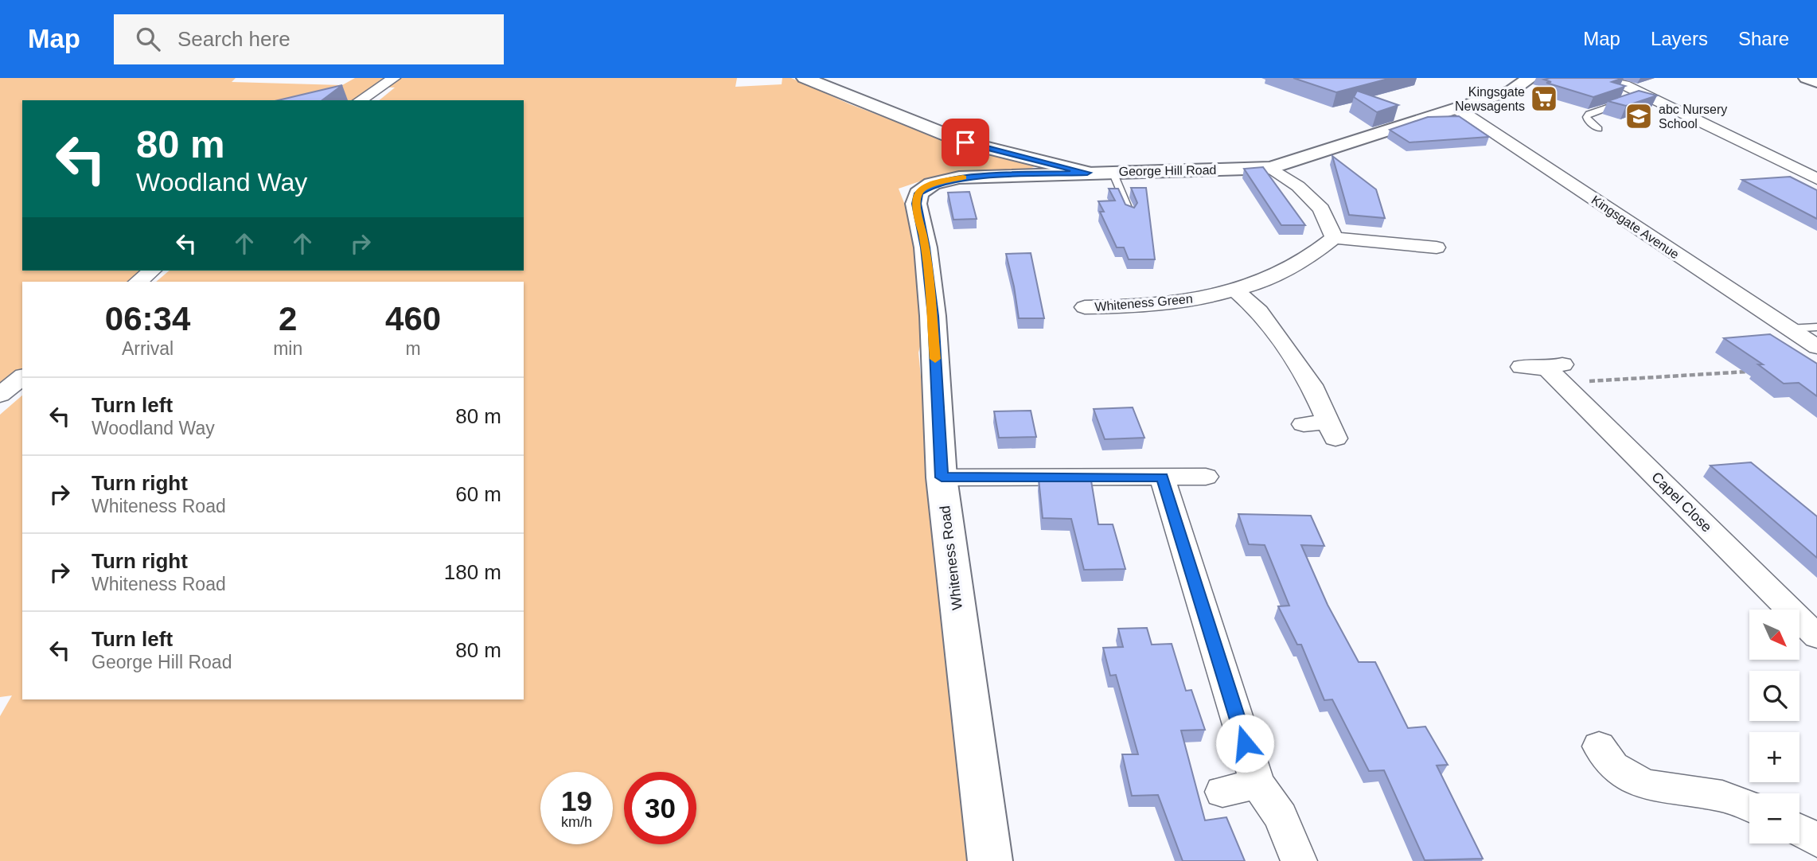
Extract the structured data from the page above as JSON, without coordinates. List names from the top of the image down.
{
  "streets": {
    "main road": ["George Hill Road", "Whiteness Road"],
    "street": ["Kingsgate Avenue", "Whiteness Green", "Capel Close"]
  },
  "crossings": [
    ["George Hill Road", "Kingsgate Avenue"],
    ["George Hill Road", "Whiteness Road"]
  ],
  "places": {
    "supermarket": ["Kingsgate Newsagents"],
    "school or university": ["abc Nursery School"]
  },
  "north": "bottom right",
  "page": {
    "header": "Map",
    "search": "Search here",
    "nav": ["Map", "Layers", "Share"],
    "turn": ["80 m", "Woodland Way"],
    "eta": [
      "06:34",
      "Arrival",
      "2",
      "min",
      "460",
      "m"
    ],
    "list": [
      {
        "name": "Turn left",
        "note": "Woodland Way",
        "value": "80 m"
      },
      {
        "name": "Turn right",
        "note": "Whiteness Road",
        "value": "60 m"
      },
      {
        "name": "Turn right",
        "note": "Whiteness Road",
        "value": "180 m"
      },
      {
        "name": "Turn left",
        "note": "George Hill Road",
        "value": "80 m"
      }
    ],
    "map_buttons": ["+", "−"],
    "speed": "19 km/h",
    "limit": "30"
  }
}
